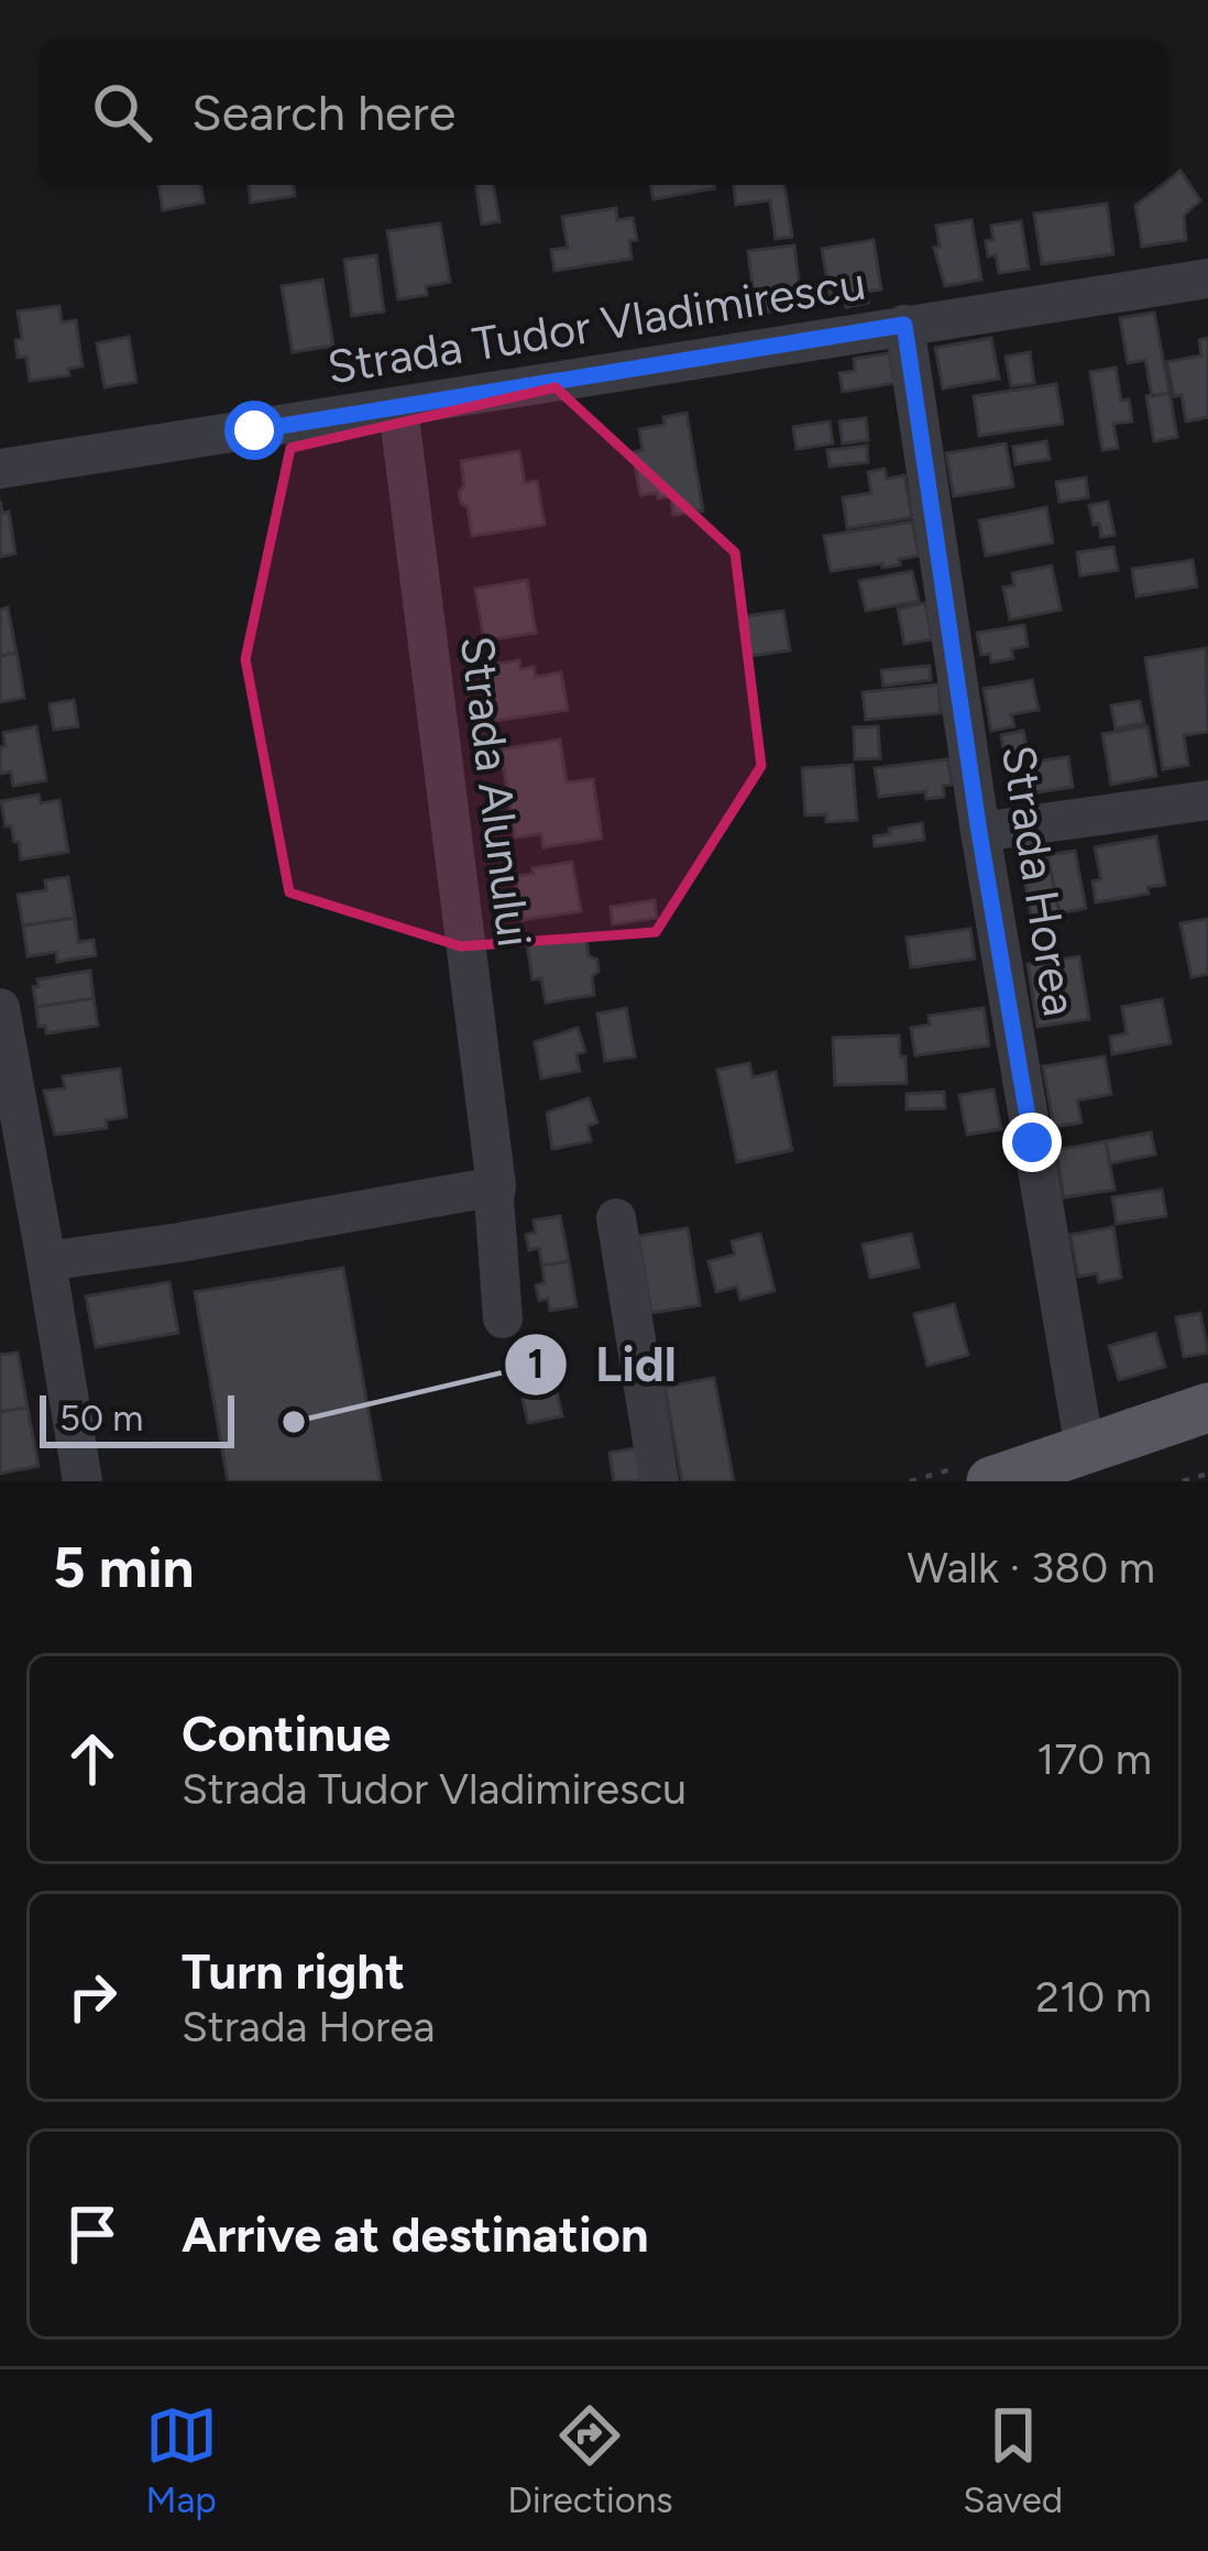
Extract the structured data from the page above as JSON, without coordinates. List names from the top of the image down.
{
  "streets": {
    "street": ["Strada Tudor Vladimirescu", "Strada Alunului", "Strada Horea"]
  },
  "crossings": [
    ["Strada Tudor Vladimirescu", "Strada Alunului"],
    ["Strada Tudor Vladimirescu", "Strada Horea"]
  ],
  "places": ["Lidl"],
  "scale_bar": "50 m",
  "page": {
    "search": "Search here",
    "scale": "50 m",
    "heading": ["5 min", "Walk · 380 m"],
    "list": [
      ["Continue", "Strada Tudor Vladimirescu", "170 m"],
      ["Turn right", "Strada Horea", "210 m"],
      "Arrive at destination"
    ],
    "nav": ["Map", "Directions", "Saved"]
  }
}
